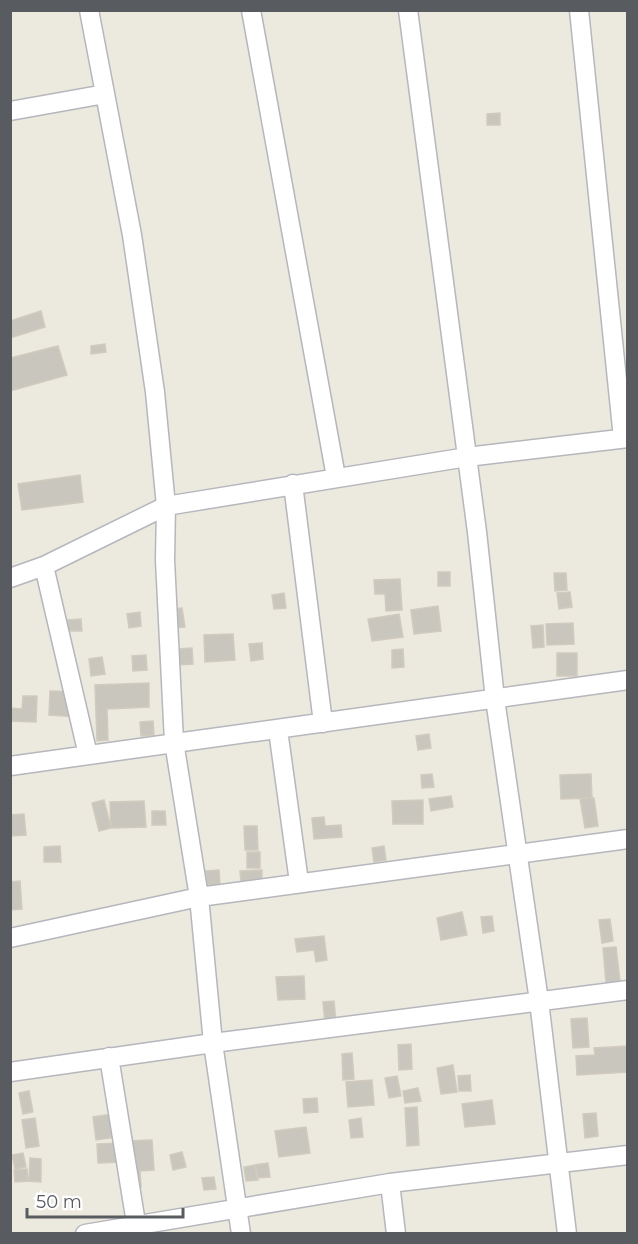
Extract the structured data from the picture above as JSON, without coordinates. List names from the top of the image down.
{
  "scale_bar": "50 m"
}
